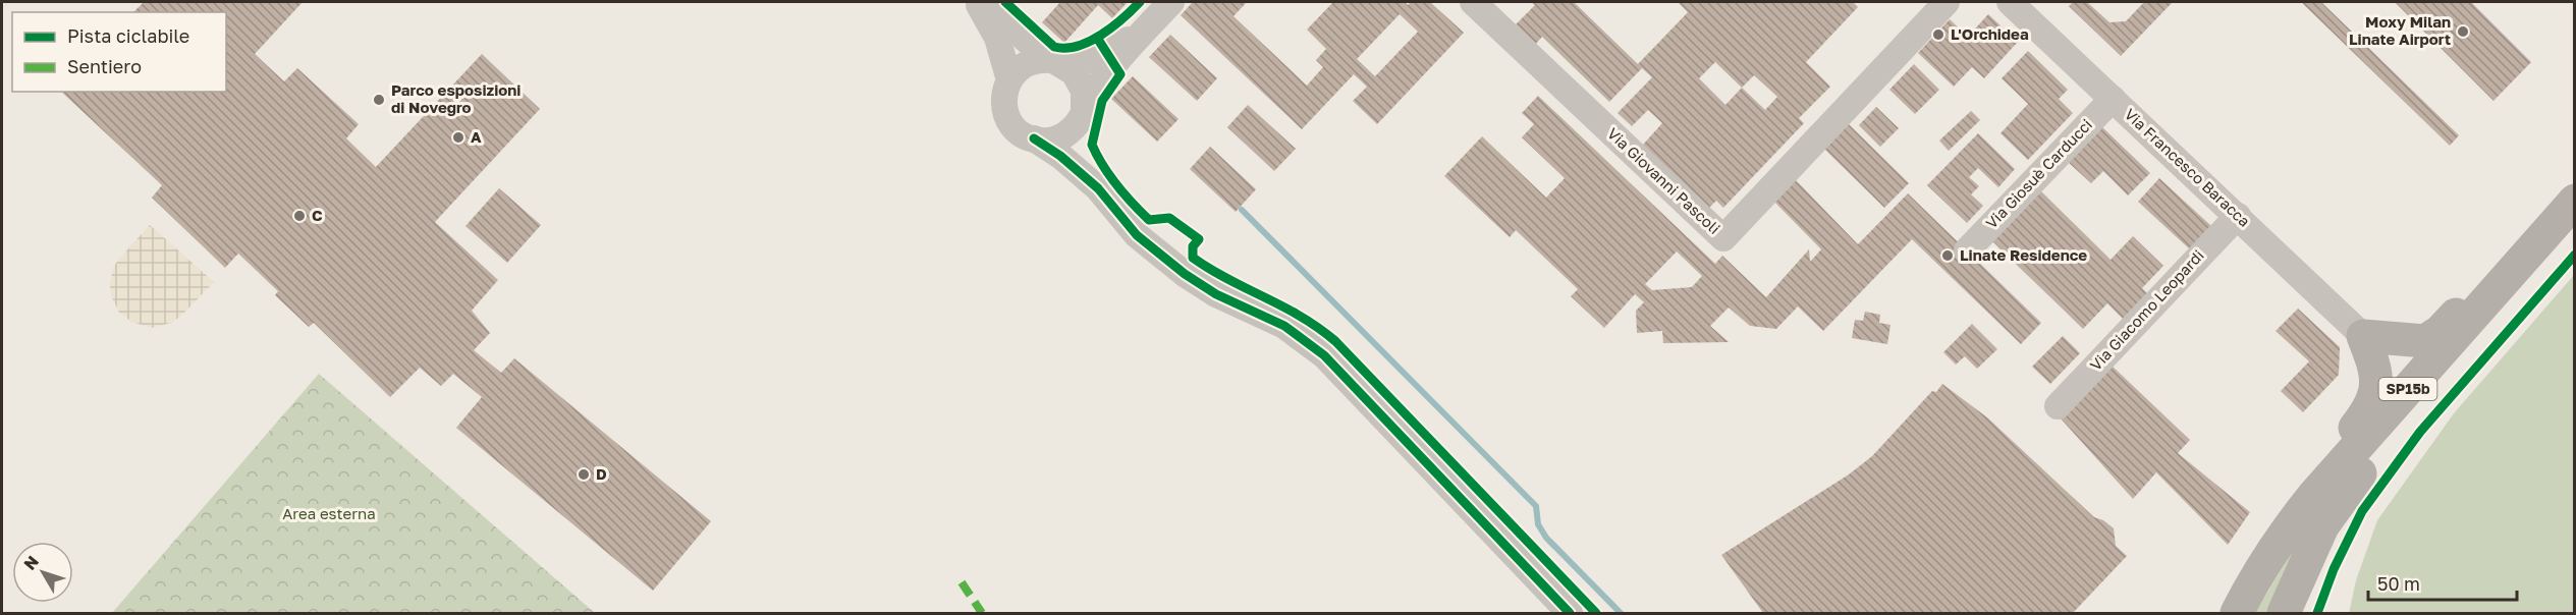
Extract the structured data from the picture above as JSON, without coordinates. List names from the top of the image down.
{
  "streets": {
    "main road": ["SP15b"],
    "street": [
      "Via Francesco Baracca",
      "Via Giosuè Carducci",
      "Via Giovanni Pascoli",
      "Via Giacomo Leopardi"
    ]
  },
  "crossings": [
    ["Via Francesco Baracca", "Via Giosuè Carducci"],
    ["Via Francesco Baracca", "Via Giacomo Leopardi"]
  ],
  "parks": ["Area esterna"],
  "places": [
    "Moxy Milan Linate Airport",
    "L'Orchidea",
    "Parco esposizioni di Novegro",
    "A",
    "C",
    "Linate Residence",
    "D"
  ],
  "legend": ["Pista ciclabile", "Sentiero"],
  "scale_bar": "50 m",
  "north": "top left"
}
